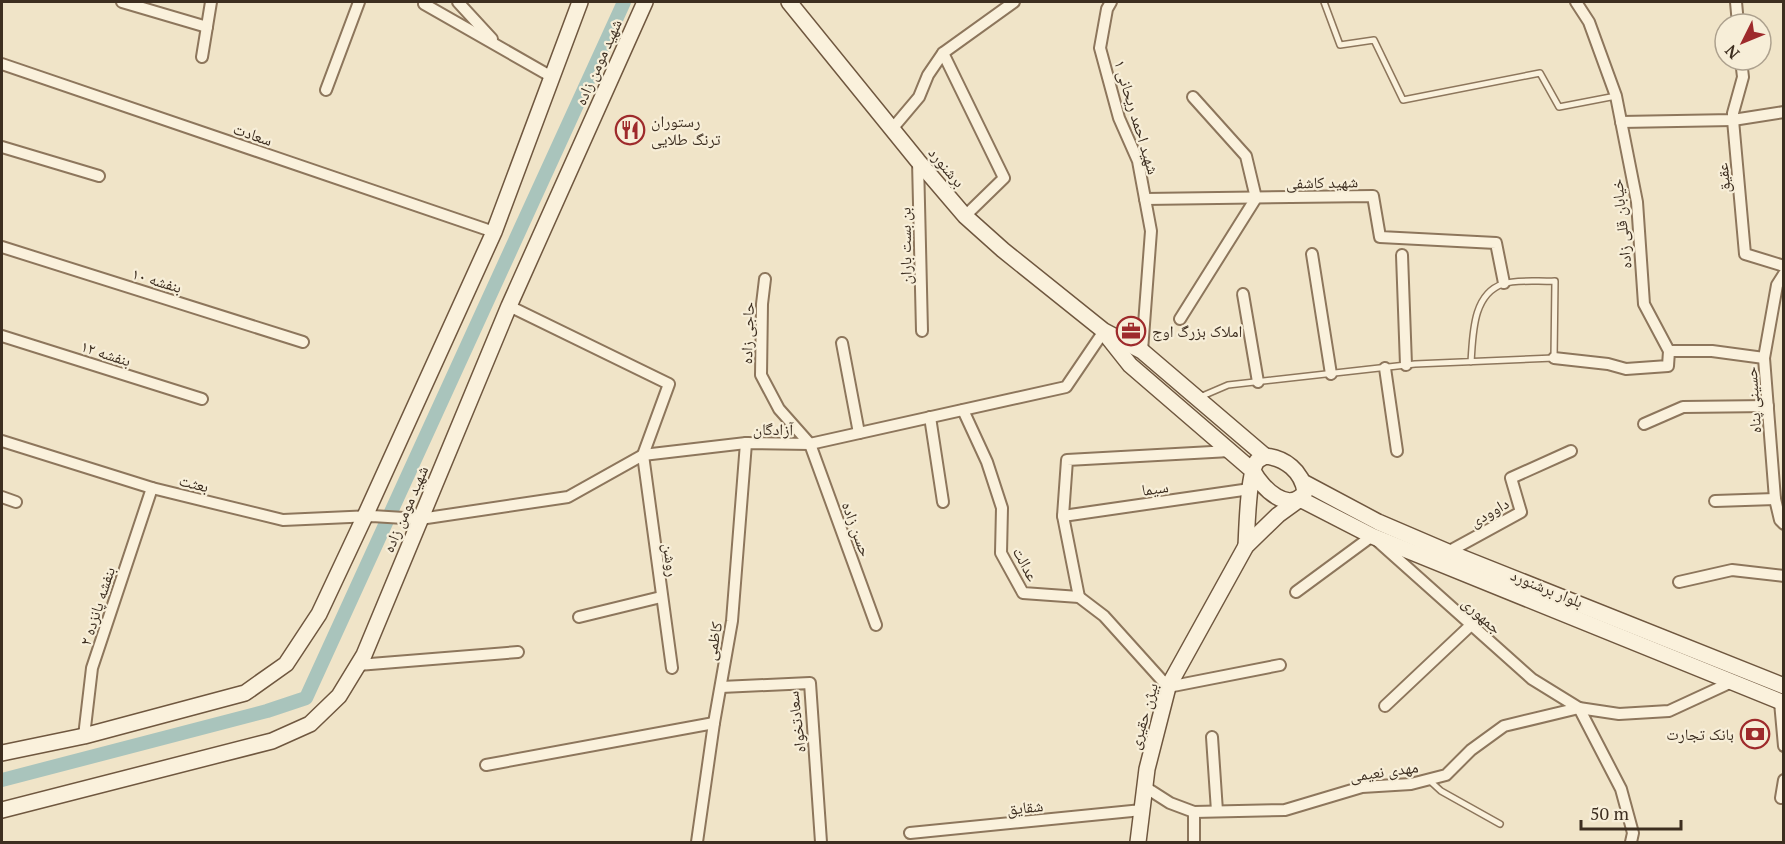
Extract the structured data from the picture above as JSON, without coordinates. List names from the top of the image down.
{
  "streets": {
    "main road": [
      "شهید مومن زاده",
      "برشنورد",
      "بلوار برشنورد",
      "بیژن حقیری"
    ],
    "street": [
      "شهید احمد ریحانی ۱",
      "سعادت",
      "عقیق",
      "شهید کاشفی",
      "خیابان قلی زاده",
      "بن بست باران",
      "بنفشه ۱۰",
      "حاجی زاده",
      "بنفشه ۱۲",
      "حسینی پناه",
      "آزادگان",
      "بعثت",
      "سیما",
      "داوودی",
      "حسن زاده",
      "روشن",
      "عدالت",
      "بنفشه پانزده ۲",
      "جمهوری",
      "کاظمی",
      "سعادتخواه",
      "مهدی نعیمی",
      "شقایق"
    ]
  },
  "crossings": [
    ["شهید مومن زاده", "آزادگان"],
    ["شهید احمد ریحانی ۱", "شهید کاشفی"],
    ["برشنورد", "بن بست باران"],
    ["برشنورد", "آزادگان"],
    ["حاجی زاده", "آزادگان"],
    ["حاجی زاده", "حسن زاده"],
    ["آزادگان", "بعثت"],
    ["آزادگان", "حسن زاده"],
    ["آزادگان", "روشن"],
    ["آزادگان", "عدالت"],
    ["آزادگان", "کاظمی"],
    ["بعثت", "بنفشه پانزده ۲"],
    ["داوودی", "بلوار برشنورد"],
    ["بلوار برشنورد", "جمهوری"],
    ["جمهوری", "مهدی نعیمی"],
    ["کاظمی", "سعادتخواه"],
    ["بیژن حقیری", "مهدی نعیمی"],
    ["بیژن حقیری", "شقایق"]
  ],
  "places": {
    "restaurant": ["رستوران ترنگ طلایی"],
    "office": ["املاک بزرگ اوج"],
    "bank": ["بانک تجارت"]
  },
  "scale_bar": "50 m",
  "north": "bottom left"
}
